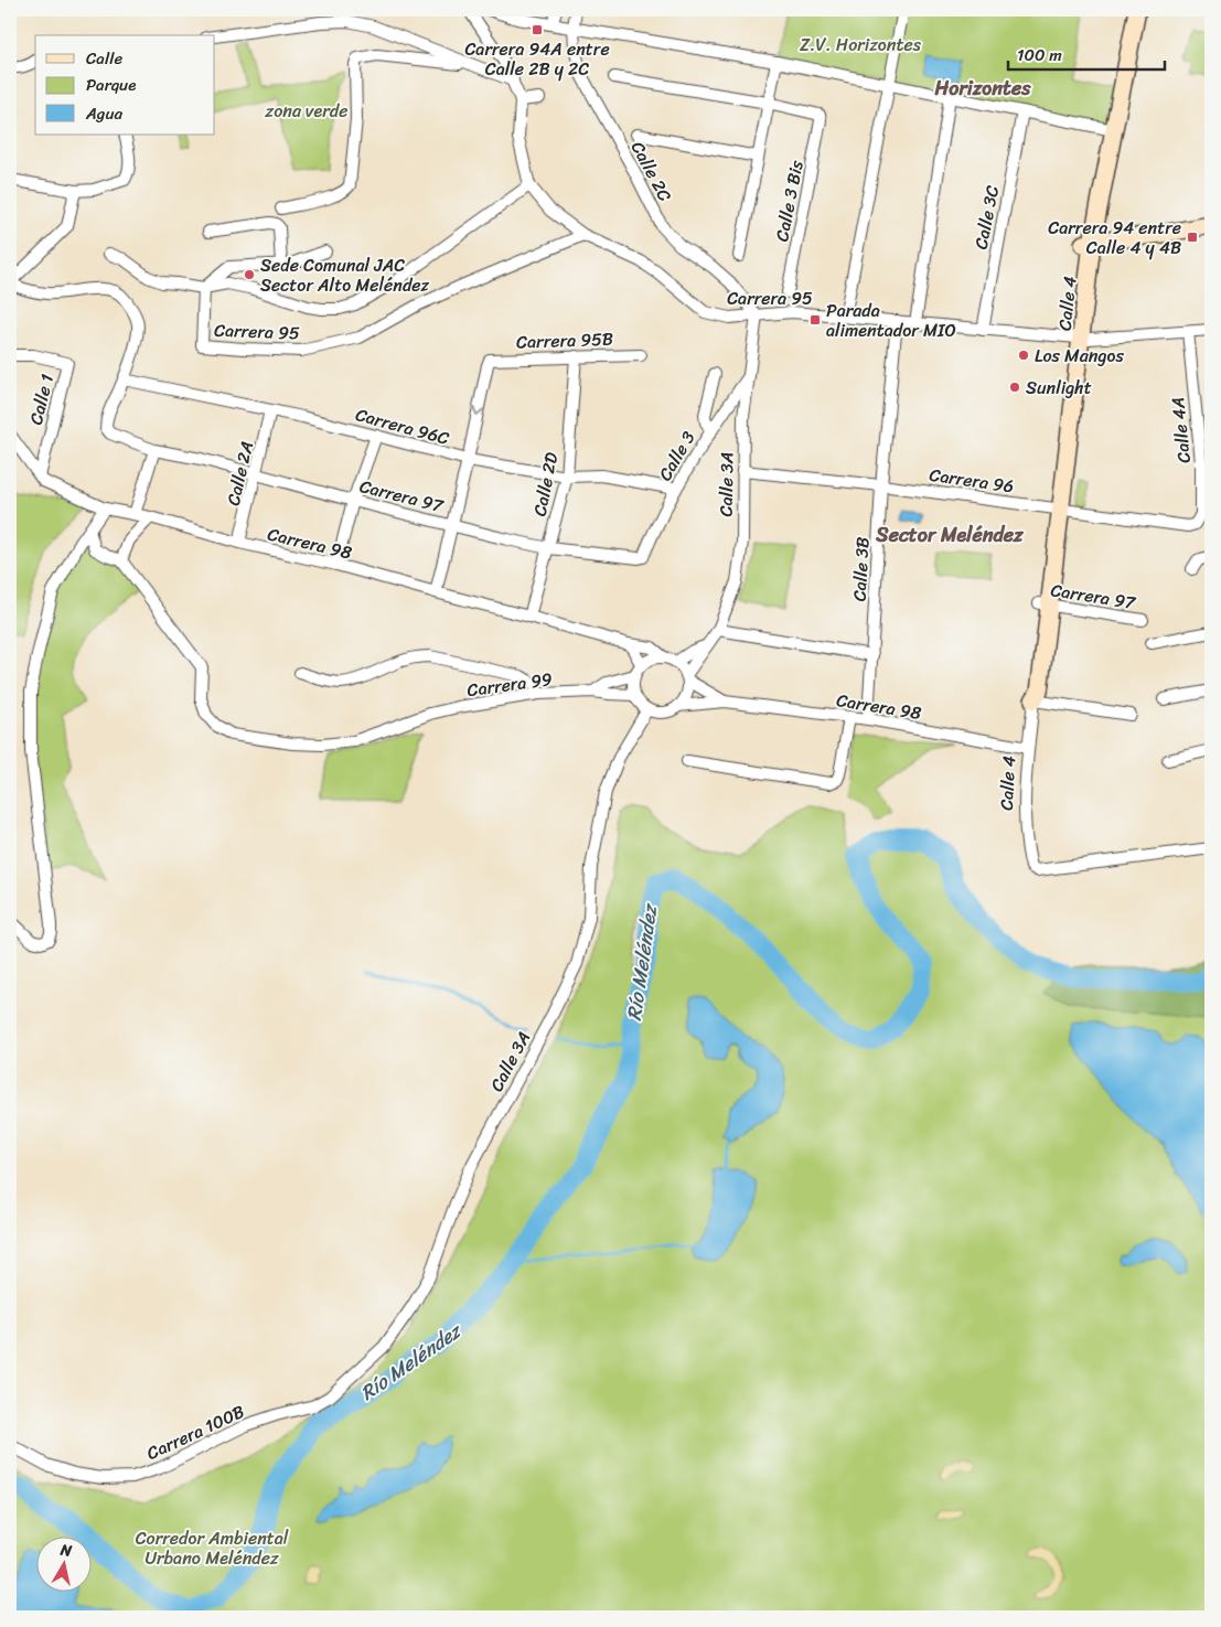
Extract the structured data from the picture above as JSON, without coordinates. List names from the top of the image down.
{
  "streets": {
    "street": [
      "Calle 2C",
      "Calle 3 Bis",
      "Calle 3C",
      "Carrera 95",
      "Calle 4",
      "Carrera 95B",
      "Calle 1",
      "Carrera 96C",
      "Calle 4A",
      "Calle 3",
      "Calle 2A",
      "Carrera 96",
      "Calle 2D",
      "Calle 3A",
      "Carrera 97",
      "Carrera 98",
      "Calle 3B",
      "Carrera 99",
      "Carrera 100B"
    ]
  },
  "crossings": [
    ["Calle 2C", "Carrera 95"],
    ["Calle 2C", "Calle 3A"],
    ["Calle 3C", "Carrera 95"],
    ["Carrera 95", "Calle 4"],
    ["Carrera 95", "Calle 4A"],
    ["Carrera 95", "Calle 3A"],
    ["Carrera 95", "Calle 3B"],
    ["Calle 4", "Carrera 96"],
    ["Calle 4", "Carrera 97"],
    ["Calle 4", "Carrera 98"],
    ["Carrera 95B", "Carrera 96C"],
    ["Carrera 95B", "Calle 2D"],
    ["Calle 1", "Carrera 98"],
    ["Carrera 96C", "Calle 3"],
    ["Carrera 96C", "Calle 2A"],
    ["Carrera 96C", "Calle 2D"],
    ["Carrera 96C", "Carrera 97"],
    ["Calle 4A", "Carrera 96"],
    ["Calle 3", "Calle 3A"],
    ["Calle 3", "Carrera 97"],
    ["Calle 2A", "Carrera 97"],
    ["Calle 2A", "Carrera 98"],
    ["Carrera 96", "Calle 3A"],
    ["Carrera 96", "Calle 3B"],
    ["Calle 2D", "Carrera 97"],
    ["Calle 2D", "Carrera 98"],
    ["Calle 3A", "Carrera 98"],
    ["Calle 3A", "Carrera 99"],
    ["Calle 3A", "Carrera 100B"],
    ["Carrera 98", "Calle 3B"],
    ["Carrera 98", "Carrera 99"]
  ],
  "districts": ["Horizontes", "Sector Meléndez"],
  "water": ["Río Meléndez"],
  "parks": ["Z.V. Horizontes", "zona verde", "Corredor Ambiental Urbano Meléndez"],
  "places": {
    "transit": ["Carrera 94A entre Calle 2B y 2C", "Carrera 94 entre Calle 4 y 4B", "Parada alimentador MIO"],
    "other": ["Sede Comunal JAC Sector Alto Meléndez", "Los Mangos", "Sunlight"]
  },
  "legend": ["Calle", "Parque", "Agua"],
  "scale_bar": "100 m",
  "north": "top"
}
